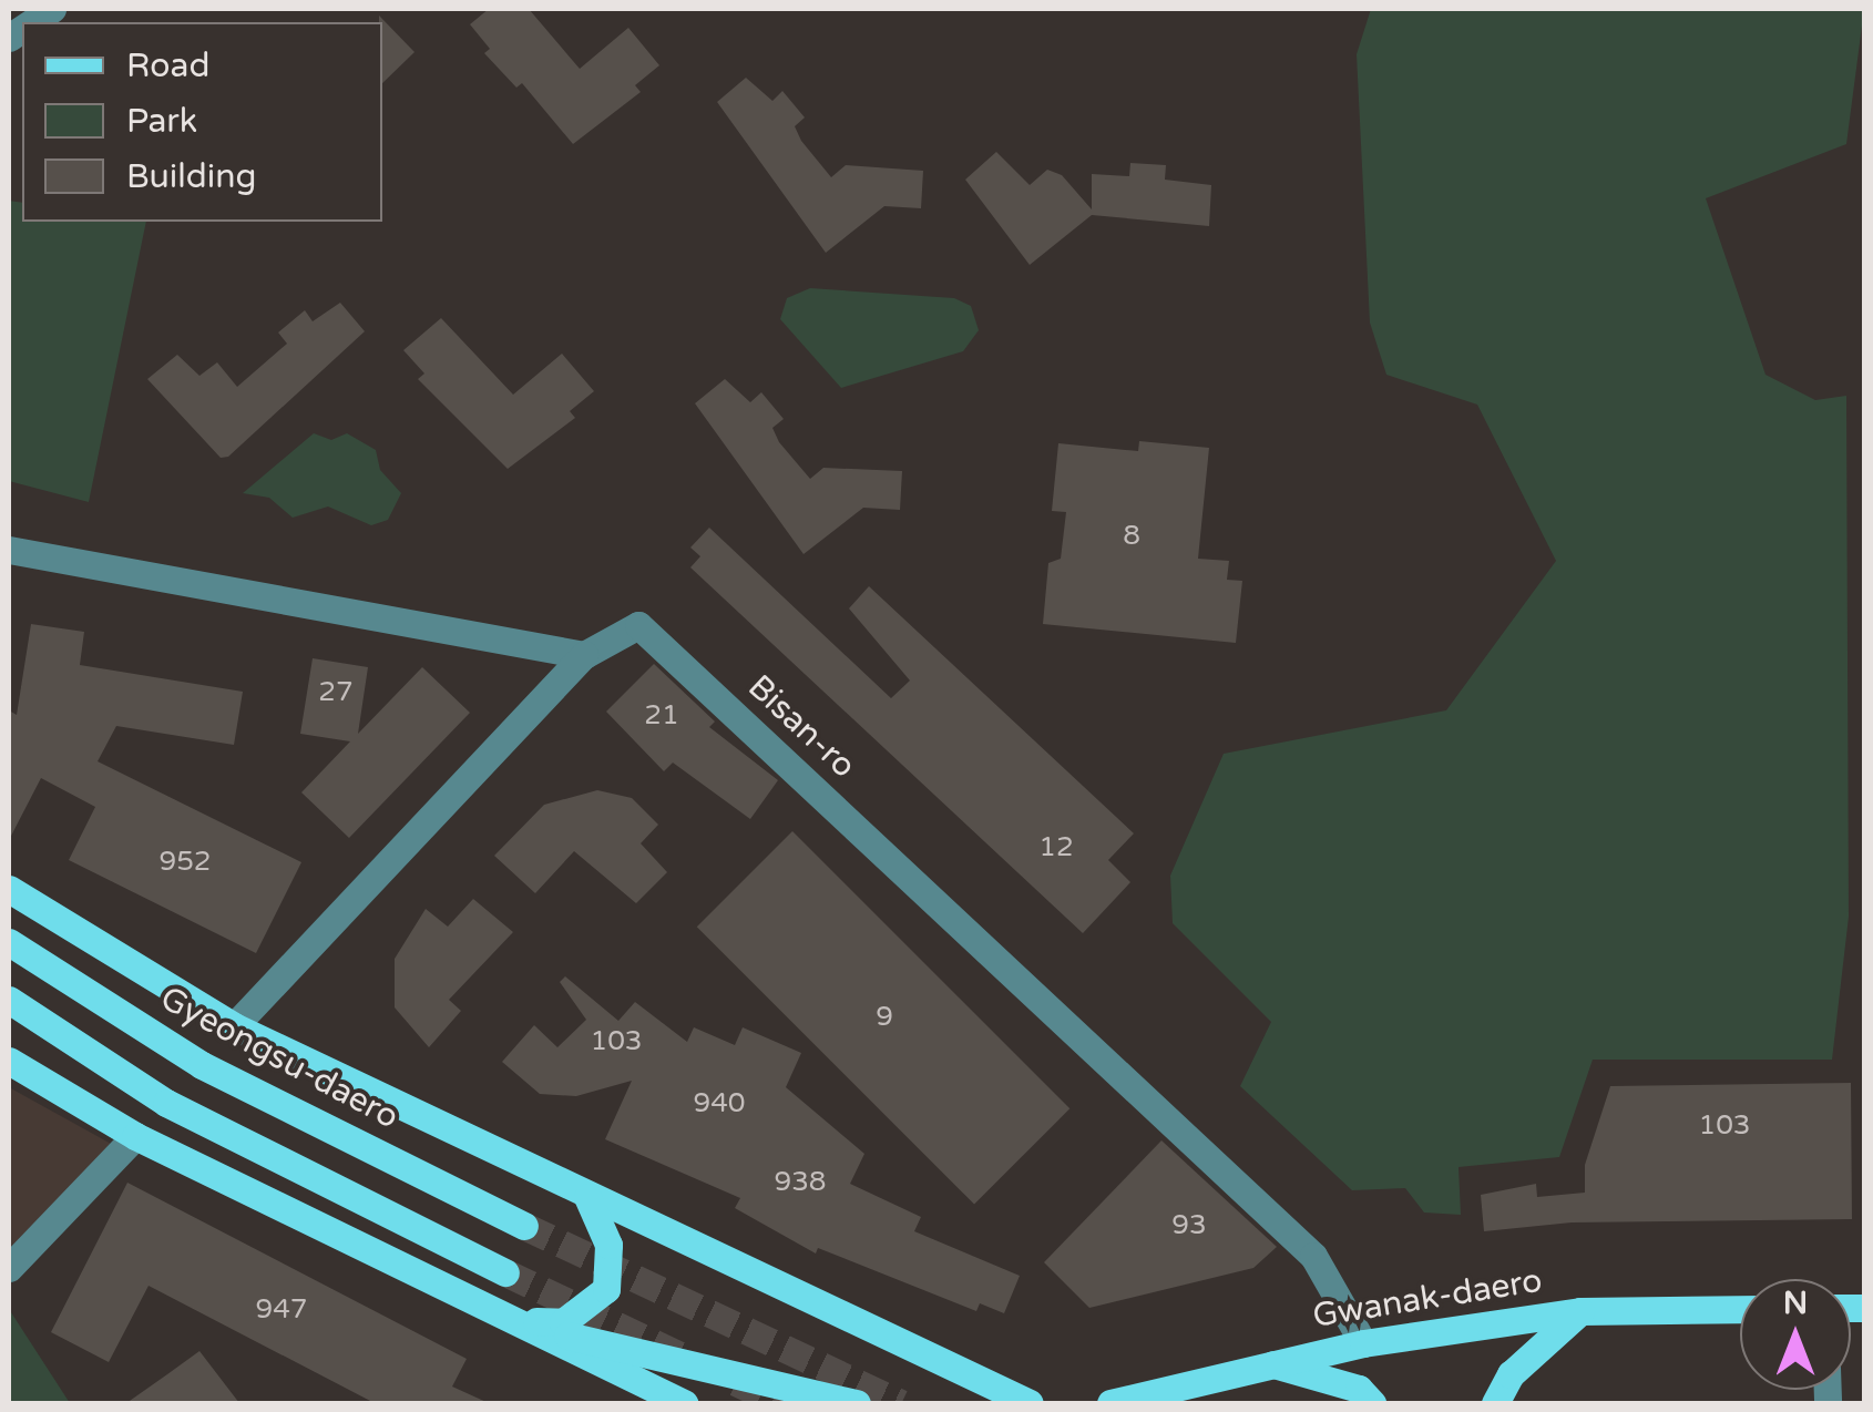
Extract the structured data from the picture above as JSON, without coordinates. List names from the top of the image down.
{
  "streets": {
    "main road": ["Gyeongsu-daero", "Gwanak-daero"],
    "street": ["Bisan-ro"]
  },
  "crossings": [
    ["Bisan-ro", "Gwanak-daero"]
  ],
  "house_numbers": [
    "8",
    "27",
    "21",
    "12",
    "952",
    "9",
    "103",
    "940",
    "103",
    "938",
    "93",
    "947"
  ],
  "legend": ["Road", "Park", "Building"],
  "north": "top"
}
